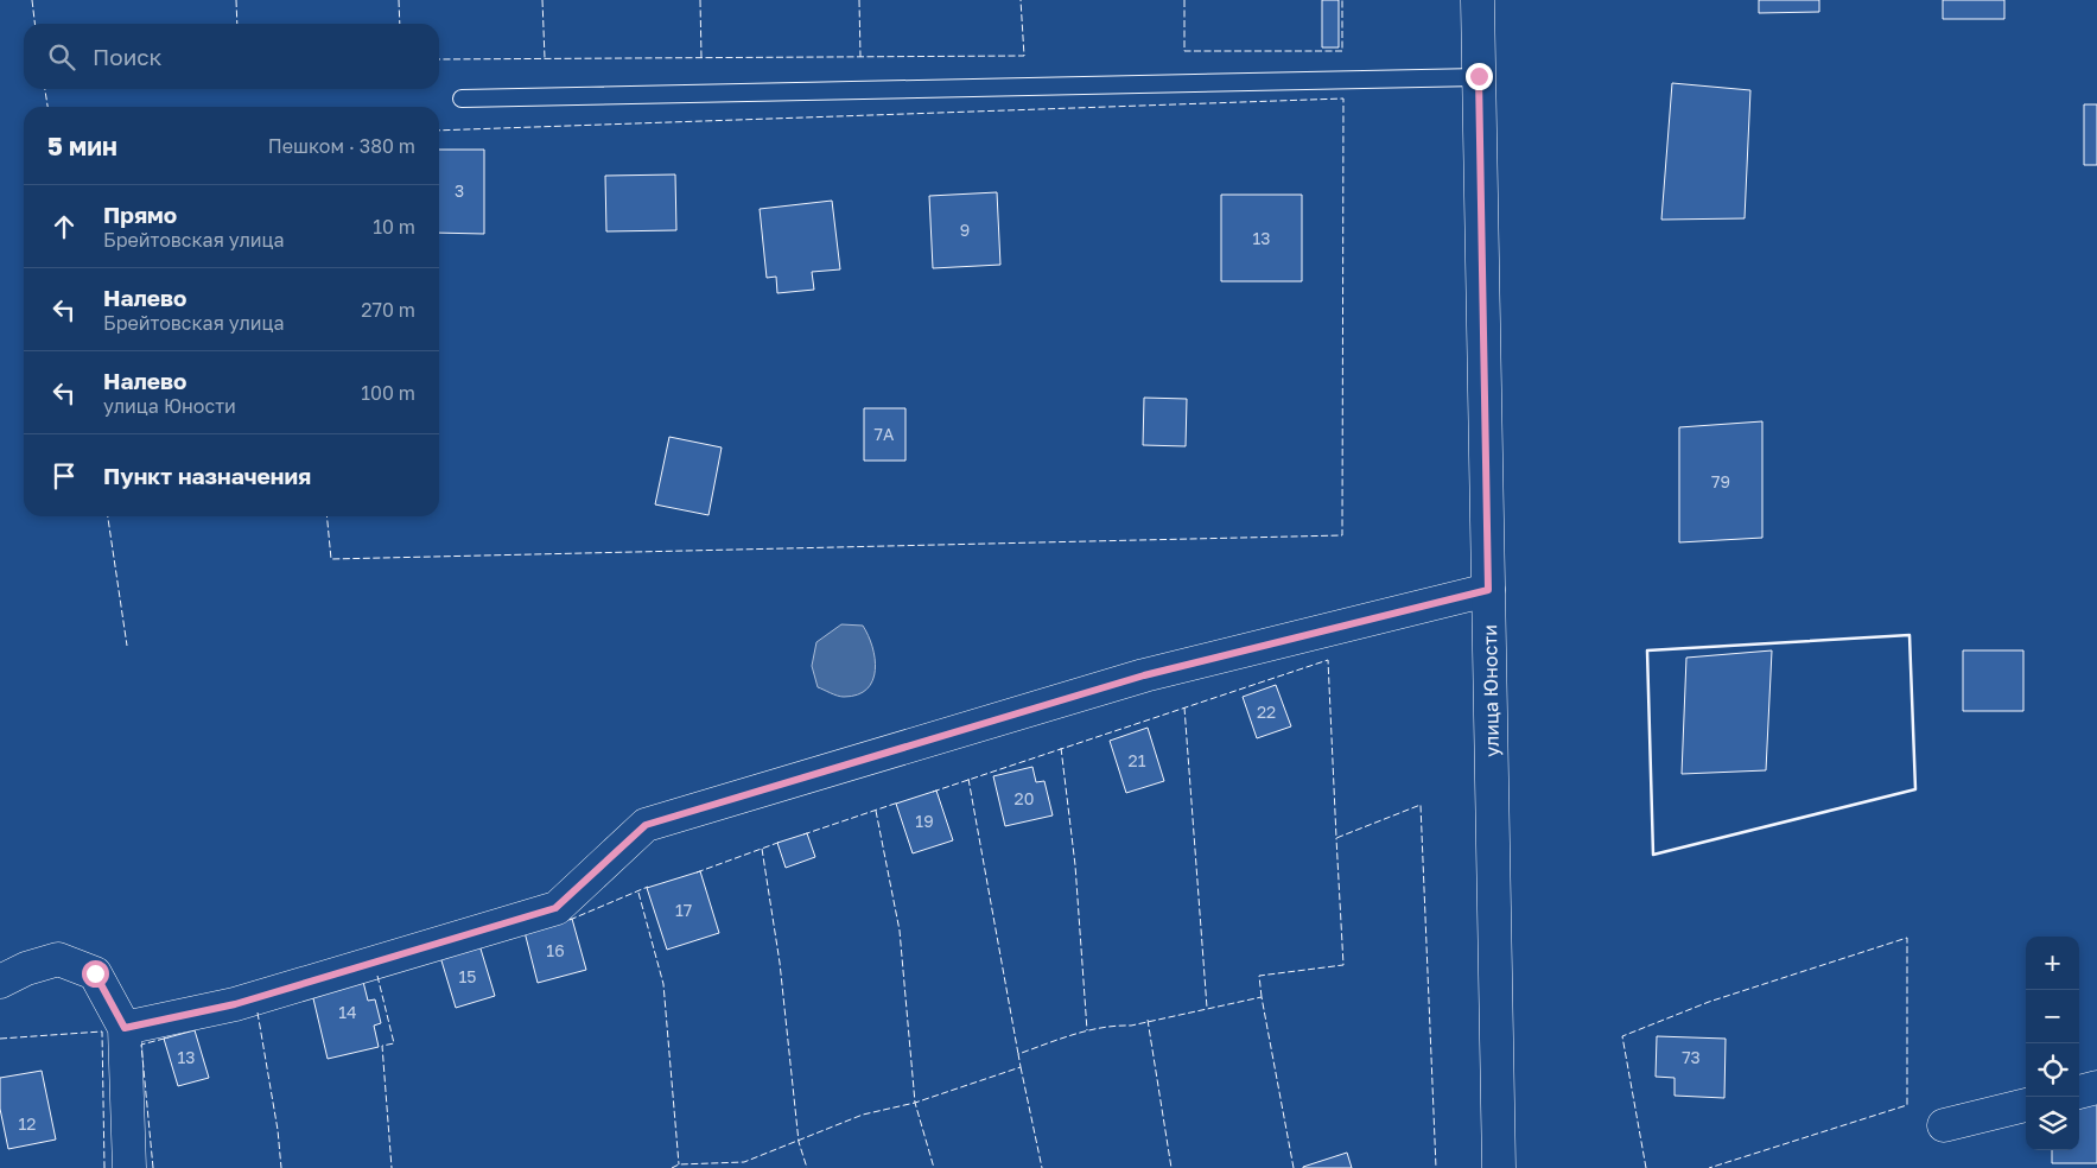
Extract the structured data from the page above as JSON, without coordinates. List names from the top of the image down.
{
  "streets": {
    "street": ["улица Юности"]
  },
  "house_numbers": [
    "3",
    "9",
    "13",
    "7А",
    "79",
    "22",
    "21",
    "20",
    "19",
    "17",
    "16",
    "15",
    "14",
    "13",
    "73",
    "12"
  ],
  "page": {
    "search": "Поиск",
    "heading": ["5 мин", "Пешком · 380 m"],
    "list": [
      ["Прямо", "Брейтовская улица", "10 m"],
      ["Налево", "Брейтовская улица", "270 m"],
      ["Налево", "улица Юности", "100 m"],
      "Пункт назначения"
    ],
    "map_buttons": ["+", "−"]
  }
}
